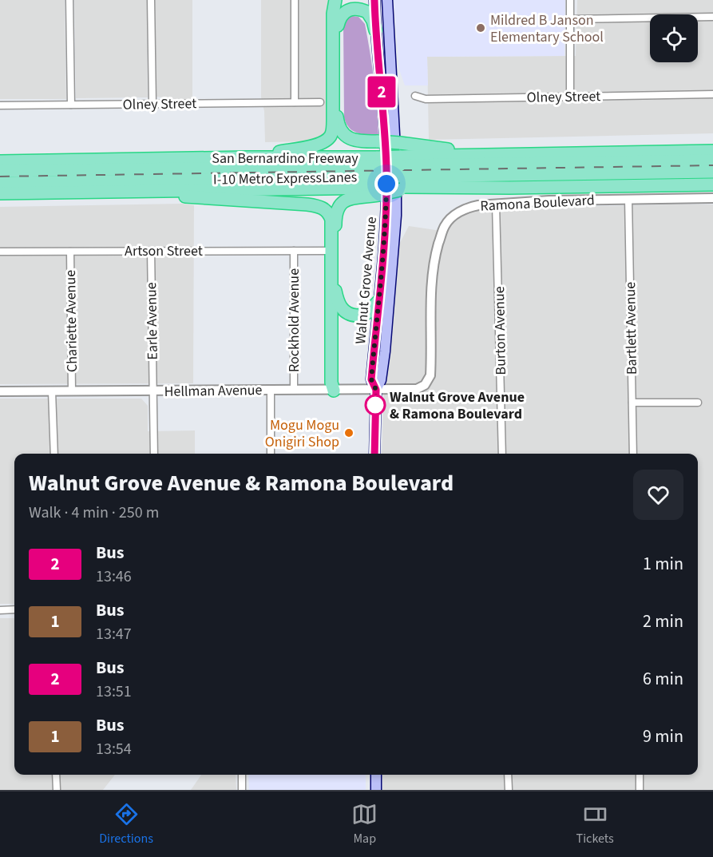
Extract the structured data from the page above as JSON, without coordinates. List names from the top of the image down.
{
  "streets": {
    "highway": ["San Bernardino Freeway", "I-10 Metro ExpressLanes"],
    "main road": ["Walnut Grove Avenue"],
    "street": [
      "Olney Street",
      "Ramona Boulevard",
      "Artson Street",
      "Rockhold Avenue",
      "Chariette Avenue",
      "Earle Avenue",
      "Bartlett Avenue",
      "Burton Avenue",
      "Hellman Avenue"
    ]
  },
  "crossings": [
    ["San Bernardino Freeway", "I-10 Metro ExpressLanes"],
    ["Ramona Boulevard", "Bartlett Avenue"],
    ["Ramona Boulevard", "Burton Avenue"],
    ["Ramona Boulevard", "Hellman Avenue"],
    ["Artson Street", "Rockhold Avenue"],
    ["Artson Street", "Chariette Avenue"],
    ["Artson Street", "Earle Avenue"],
    ["Walnut Grove Avenue", "Hellman Avenue"],
    ["Rockhold Avenue", "Hellman Avenue"],
    ["Chariette Avenue", "Hellman Avenue"],
    ["Earle Avenue", "Hellman Avenue"]
  ],
  "places": ["Mildred B Janson Elementary School", "Walnut Grove Avenue & Ramona Boulevard", "Mogu Mogu Onigiri Shop"],
  "lines": ["bus line 2"],
  "page": {
    "on_map": "2",
    "heading": ["Walnut Grove Avenue & Ramona Boulevard", "Walk · 4 min · 250 m"],
    "list": [
      {
        "mark": "2",
        "name": "Bus",
        "note": "13:46",
        "value": "1 min"
      },
      {
        "mark": "1",
        "name": "Bus",
        "note": "13:47",
        "value": "2 min"
      },
      {
        "mark": "2",
        "name": "Bus",
        "note": "13:51",
        "value": "6 min"
      },
      {
        "mark": "1",
        "name": "Bus",
        "note": "13:54",
        "value": "9 min"
      }
    ],
    "tabs": ["Directions", "Map", "Tickets"]
  }
}
